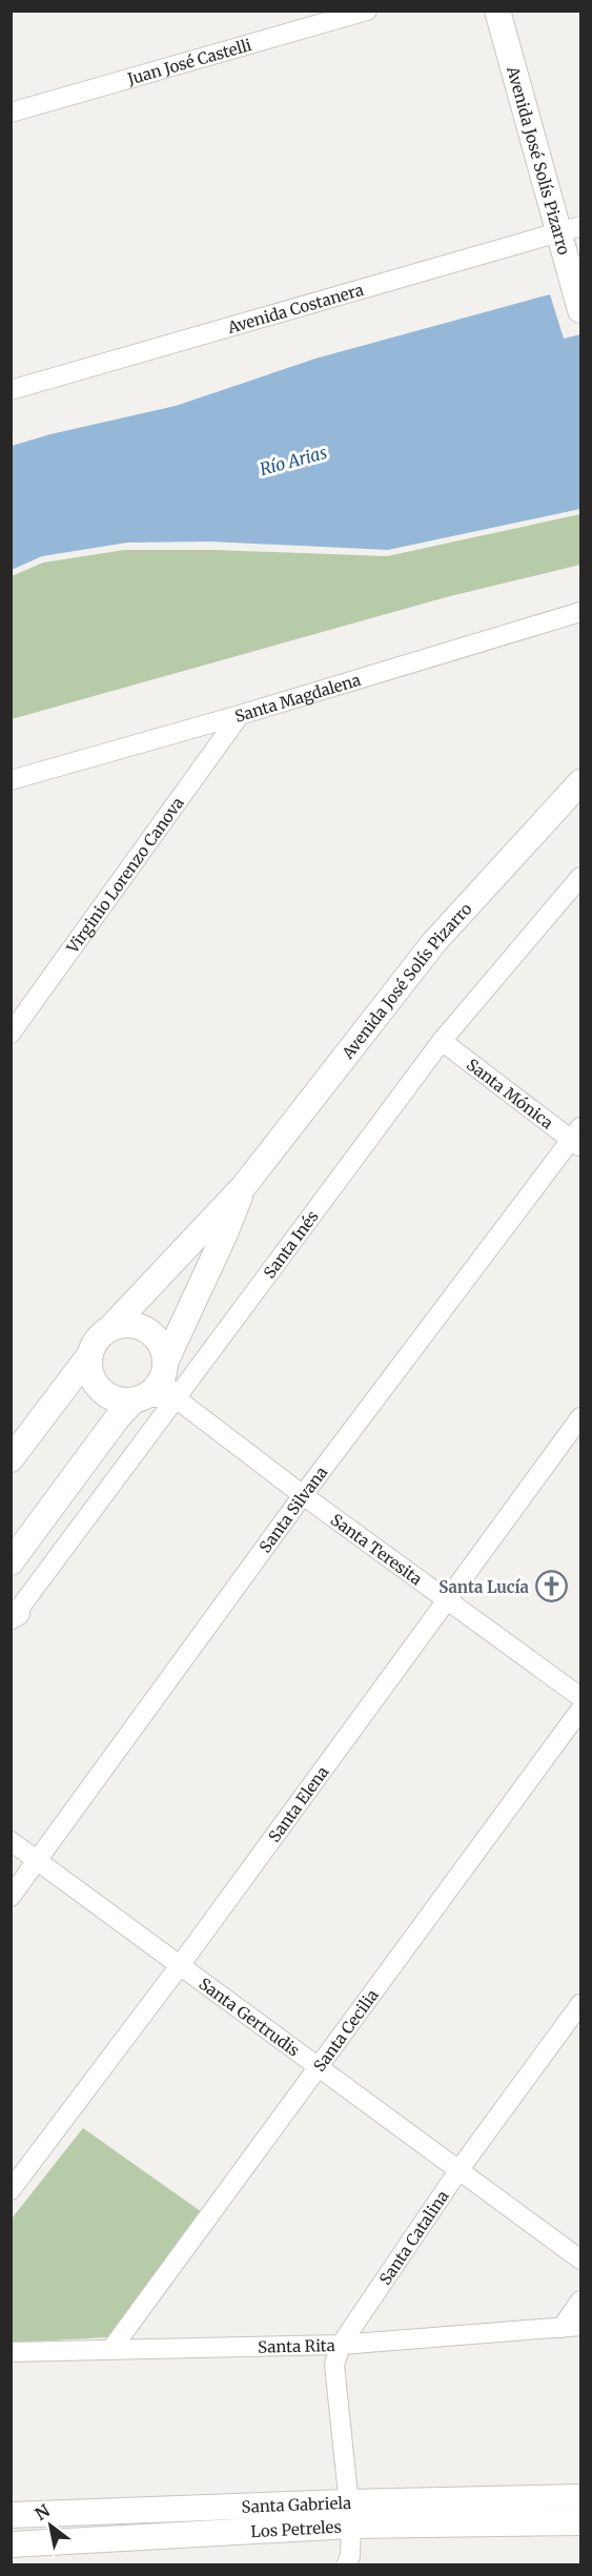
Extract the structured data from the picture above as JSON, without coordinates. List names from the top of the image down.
{
  "streets": {
    "main road": ["Avenida José Solís Pizarro", "Santa Gabriela", "Los Petreles"],
    "street": [
      "Juan José Castelli",
      "Avenida Costanera",
      "Santa Magdalena",
      "Virginio Lorenzo Canova",
      "Santa Mónica",
      "Santa Inés",
      "Santa Silvana",
      "Santa Teresita",
      "Santa Elena",
      "Santa Gertrudis",
      "Santa Cecilia",
      "Santa Catalina",
      "Santa Rita"
    ]
  },
  "crossings": [
    ["Avenida José Solís Pizarro", "Avenida Costanera"],
    ["Avenida José Solís Pizarro", "Santa Inés"],
    ["Avenida José Solís Pizarro", "Santa Teresita"],
    ["Santa Magdalena", "Virginio Lorenzo Canova"],
    ["Santa Mónica", "Santa Inés"],
    ["Santa Mónica", "Santa Silvana"],
    ["Santa Inés", "Santa Teresita"],
    ["Santa Silvana", "Santa Teresita"],
    ["Santa Silvana", "Santa Gertrudis"],
    ["Santa Teresita", "Santa Elena"],
    ["Santa Elena", "Santa Gertrudis"],
    ["Santa Gertrudis", "Santa Cecilia"],
    ["Santa Gertrudis", "Santa Catalina"],
    ["Santa Cecilia", "Santa Rita"],
    ["Santa Catalina", "Santa Rita"],
    ["Santa Catalina", "Santa Gabriela"],
    ["Santa Catalina", "Los Petreles"],
    ["Santa Gabriela", "Los Petreles"]
  ],
  "water": ["Río Arias"],
  "places": {
    "church": ["Santa Lucía"]
  },
  "north": "top left"
}
